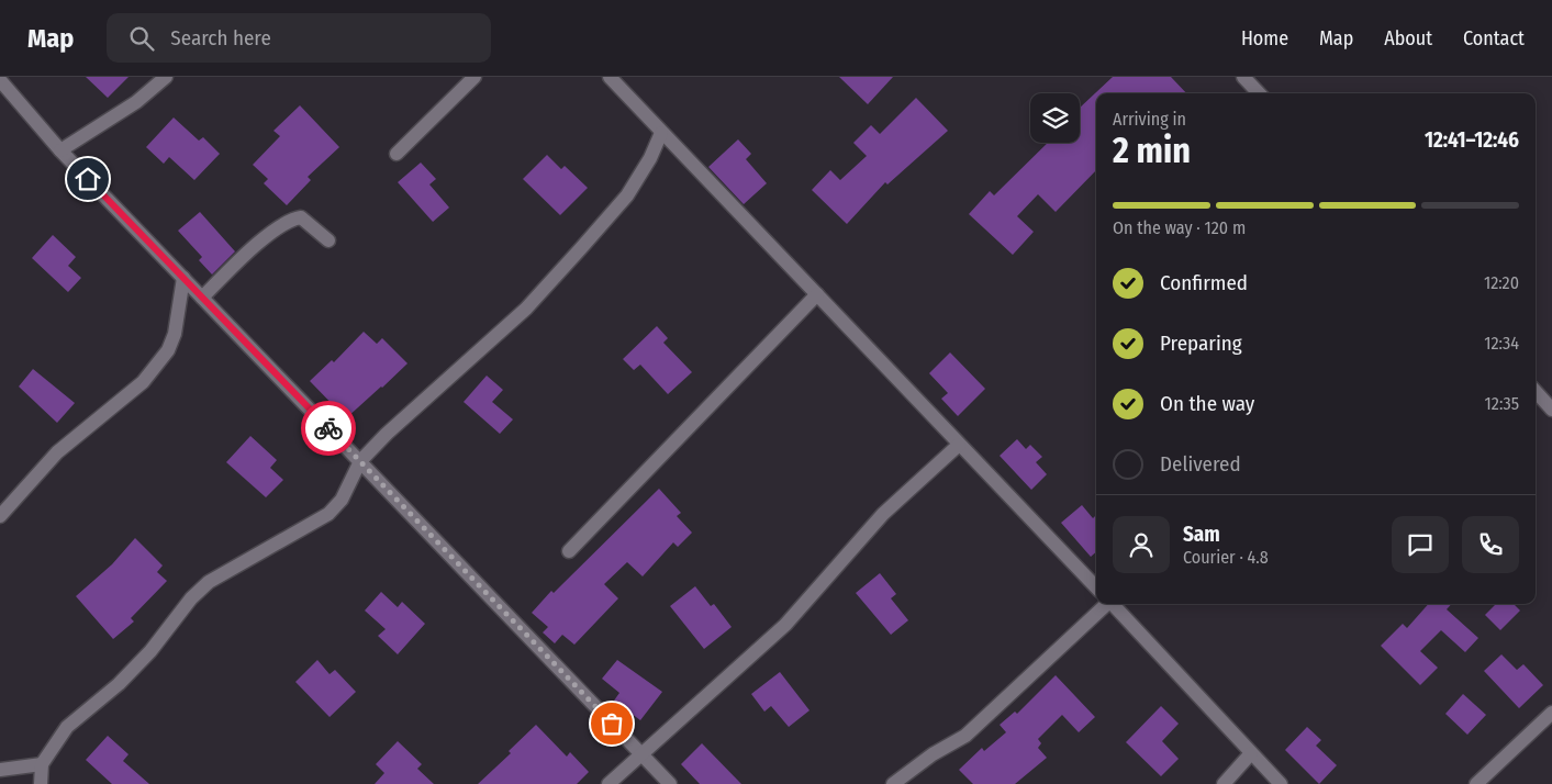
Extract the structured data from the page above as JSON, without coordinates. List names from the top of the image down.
{
  "page": {
    "header": "Map",
    "search": "Search here",
    "nav": [
      "Home",
      "Map",
      "About",
      "Contact"
    ],
    "heading": ["2 min", "Arriving in", "12:41–12:46"],
    "panel": ["Sam", "Courier · 4.8"],
    "bar": "On the way · 120 m",
    "list": [
      ["Confirmed", "12:20"],
      ["Preparing", "12:34"],
      ["On the way", "12:35"],
      "Delivered"
    ]
  }
}
